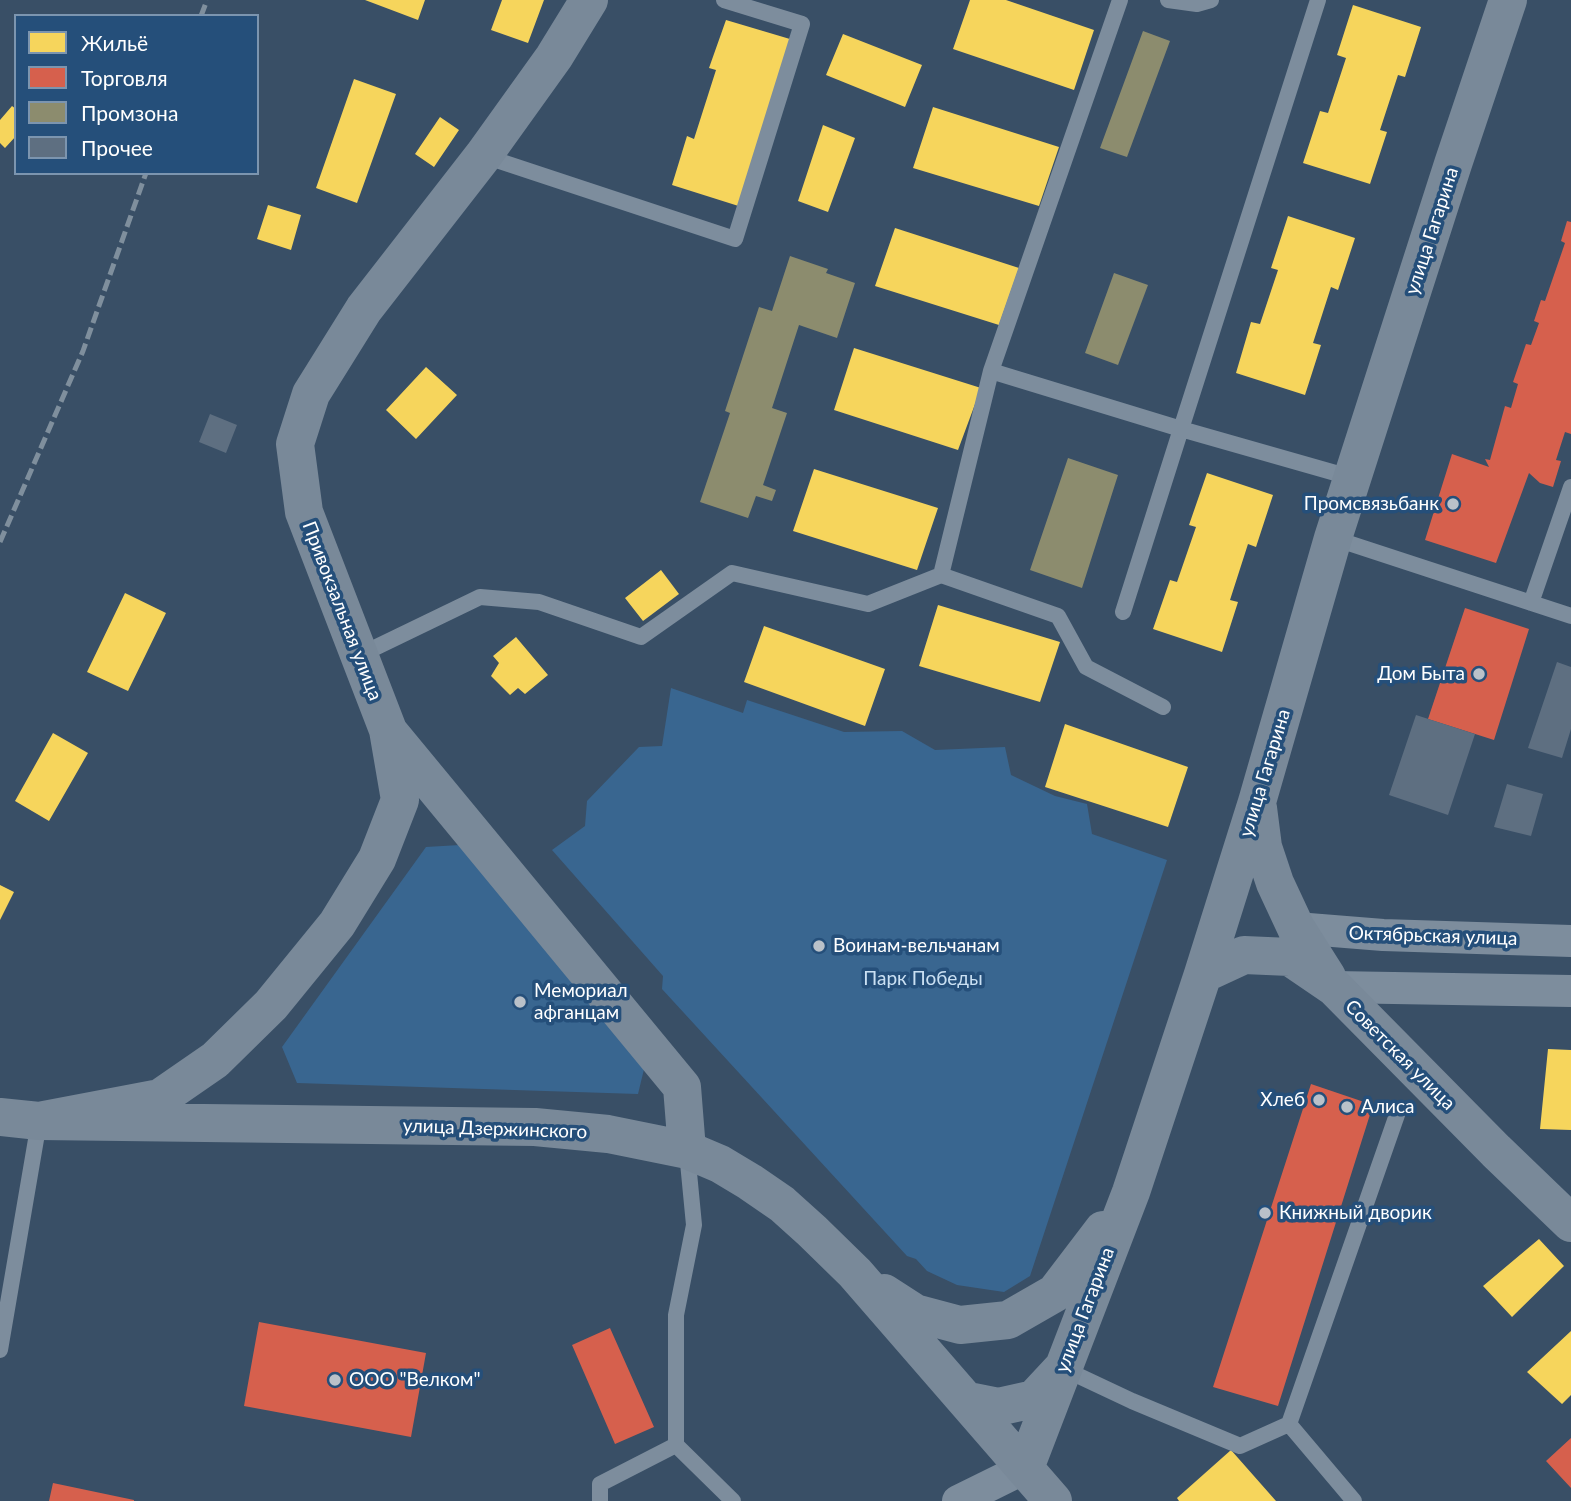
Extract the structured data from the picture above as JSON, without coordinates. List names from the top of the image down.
{
  "streets": {
    "main road": [
      "улица Гагарина",
      "Привокзальная улица",
      "Советская улица",
      "улица Дзержинского"
    ],
    "street": ["Октябрьская улица"]
  },
  "crossings": [
    ["улица Гагарина", "Советская улица"],
    ["улица Гагарина", "улица Дзержинского"],
    ["Привокзальная улица", "улица Дзержинского"]
  ],
  "parks": ["Парк Победы"],
  "places": [
    "Промсвязьбанк",
    "Дом Быта",
    "Воинам-вельчанам",
    "Мемориал афганцам",
    "Хлеб",
    "Алиса",
    "Книжный дворик",
    "ООО \"Велком\""
  ],
  "legend": [
    "Жильё",
    "Торговля",
    "Промзона",
    "Прочее"
  ]
}
